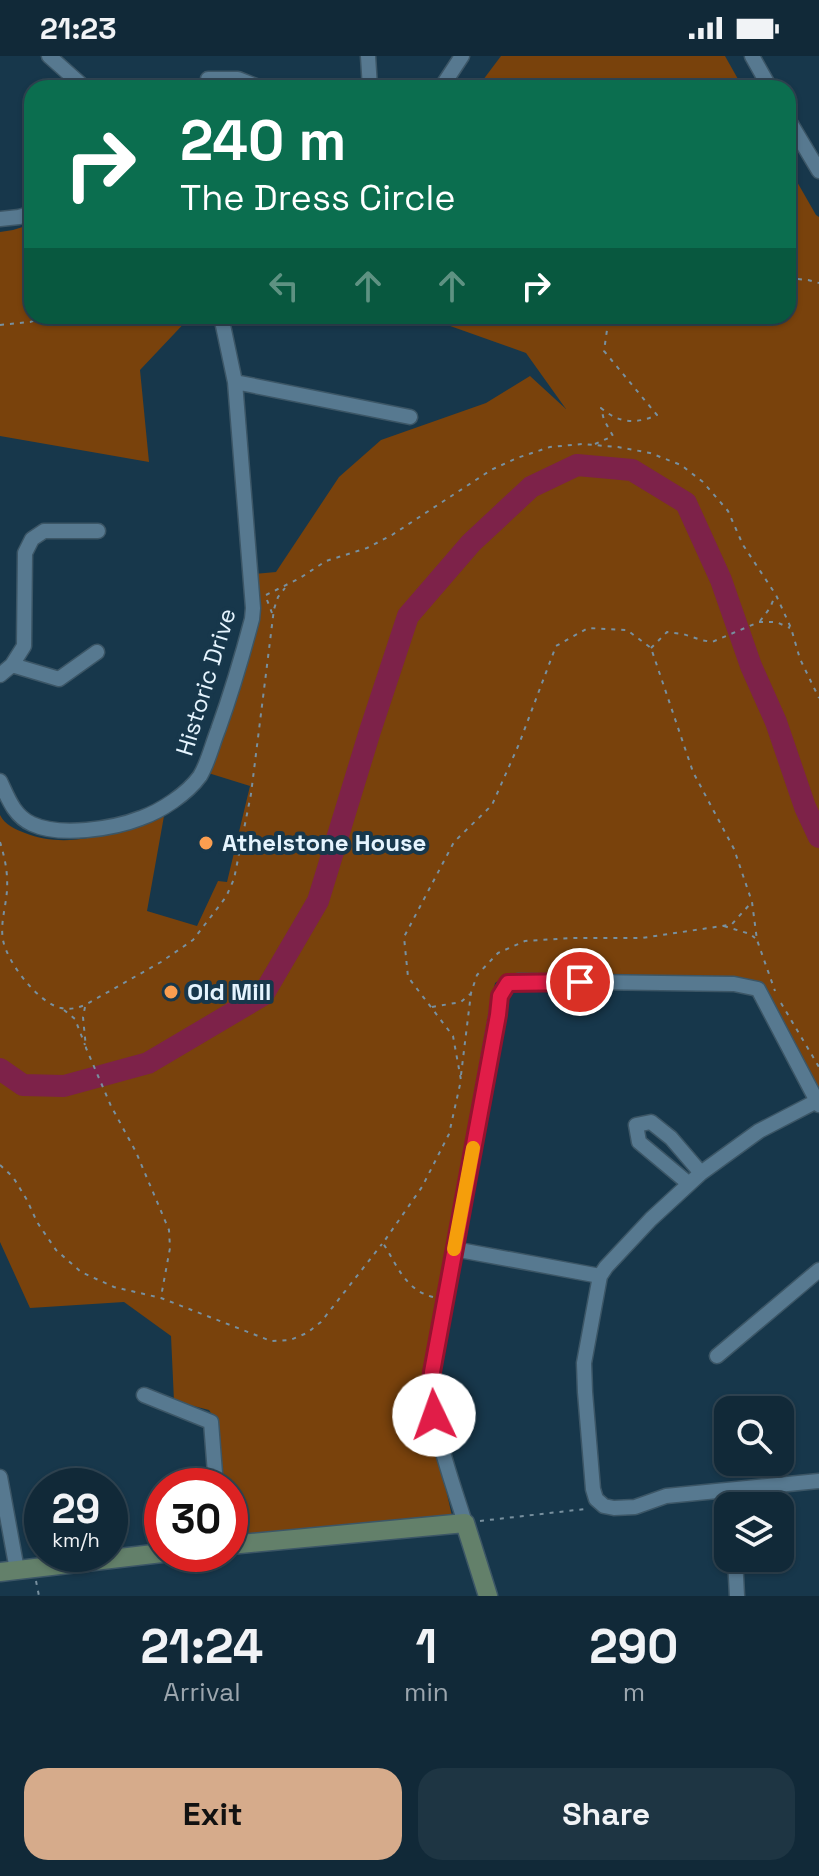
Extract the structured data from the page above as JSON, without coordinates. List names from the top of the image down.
{
  "streets": {
    "street": ["Historic Drive"]
  },
  "places": ["Athelstone House", "Old Mill"],
  "page": {
    "status": "21:23",
    "turn": ["240 m", "The Dress Circle"],
    "speed": "29 km/h",
    "limit": "30",
    "eta": [
      "21:24",
      "Arrival",
      "1",
      "min",
      "290",
      "m"
    ],
    "buttons": ["Exit", "Share"]
  }
}
